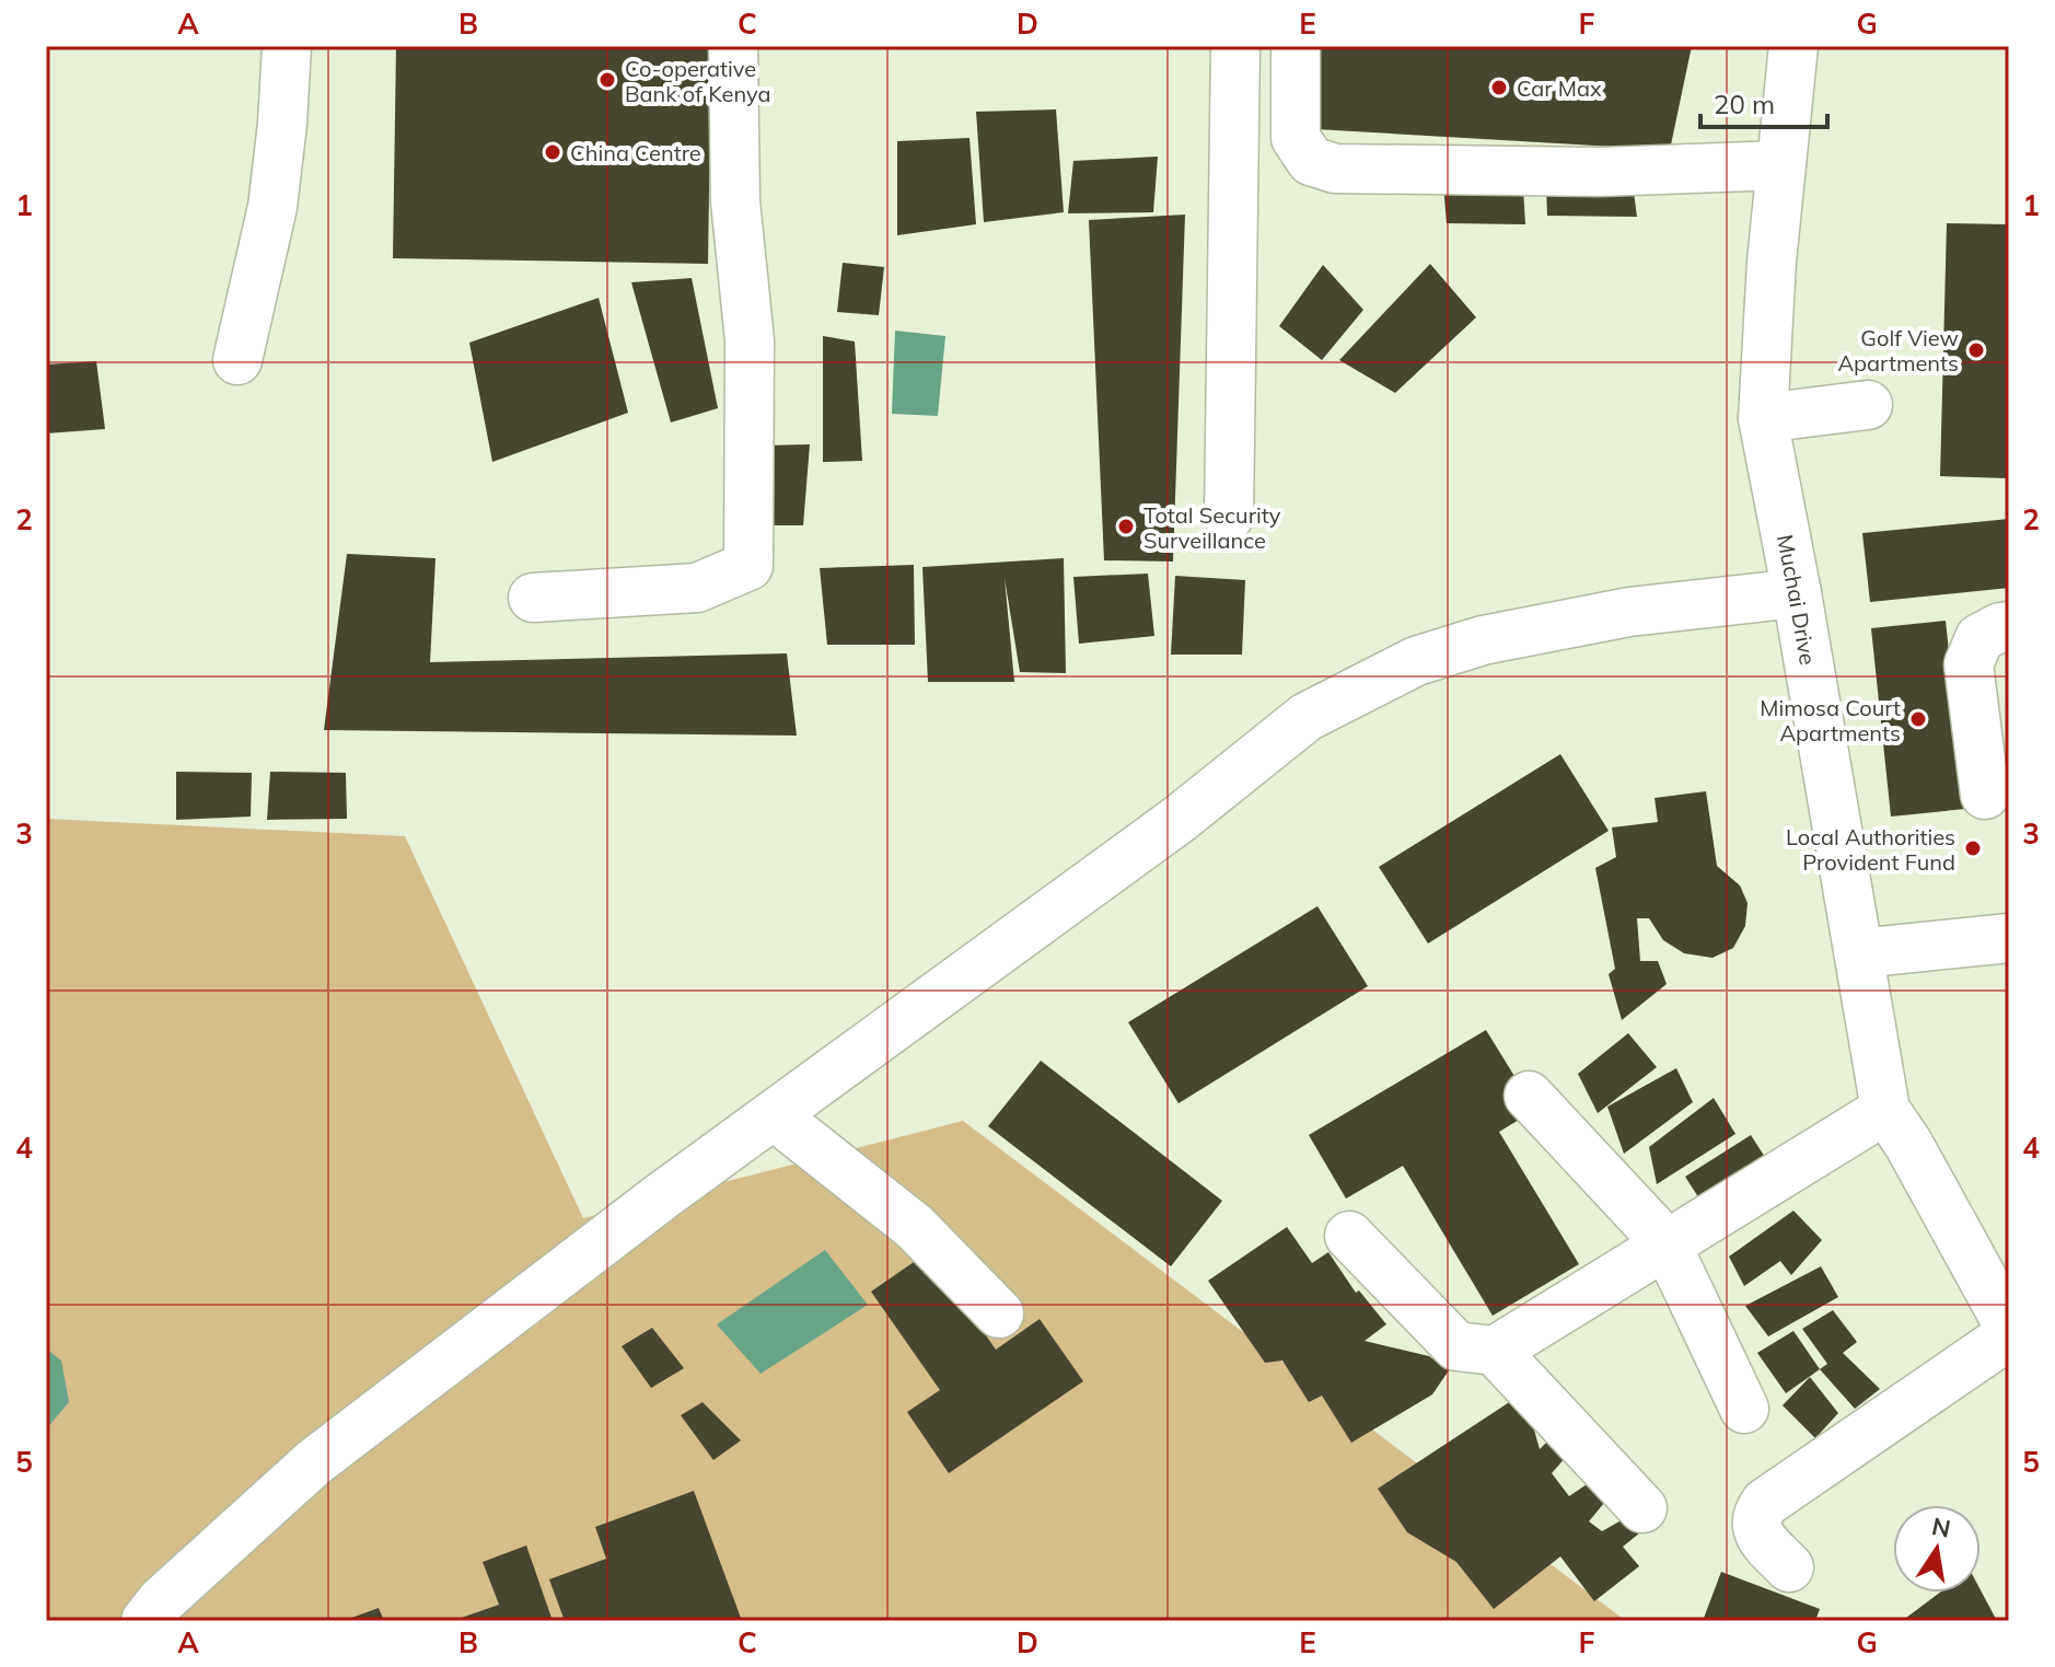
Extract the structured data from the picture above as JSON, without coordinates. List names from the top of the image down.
{
  "streets": {
    "street": ["Muchai Drive"]
  },
  "places": [
    "Co-operative Bank of Kenya",
    "Car Max",
    "China Centre",
    "Golf View Apartments",
    "Total Security Surveillance",
    "Mimosa Court Apartments",
    "Local Authorities Provident Fund"
  ],
  "scale_bar": "20 m",
  "north": "top",
  "grid": {
    "columns": [
      "A",
      "B",
      "C",
      "D",
      "E",
      "F",
      "G"
    ],
    "rows": [
      "1",
      "2",
      "3",
      "4",
      "5"
    ]
  }
}
